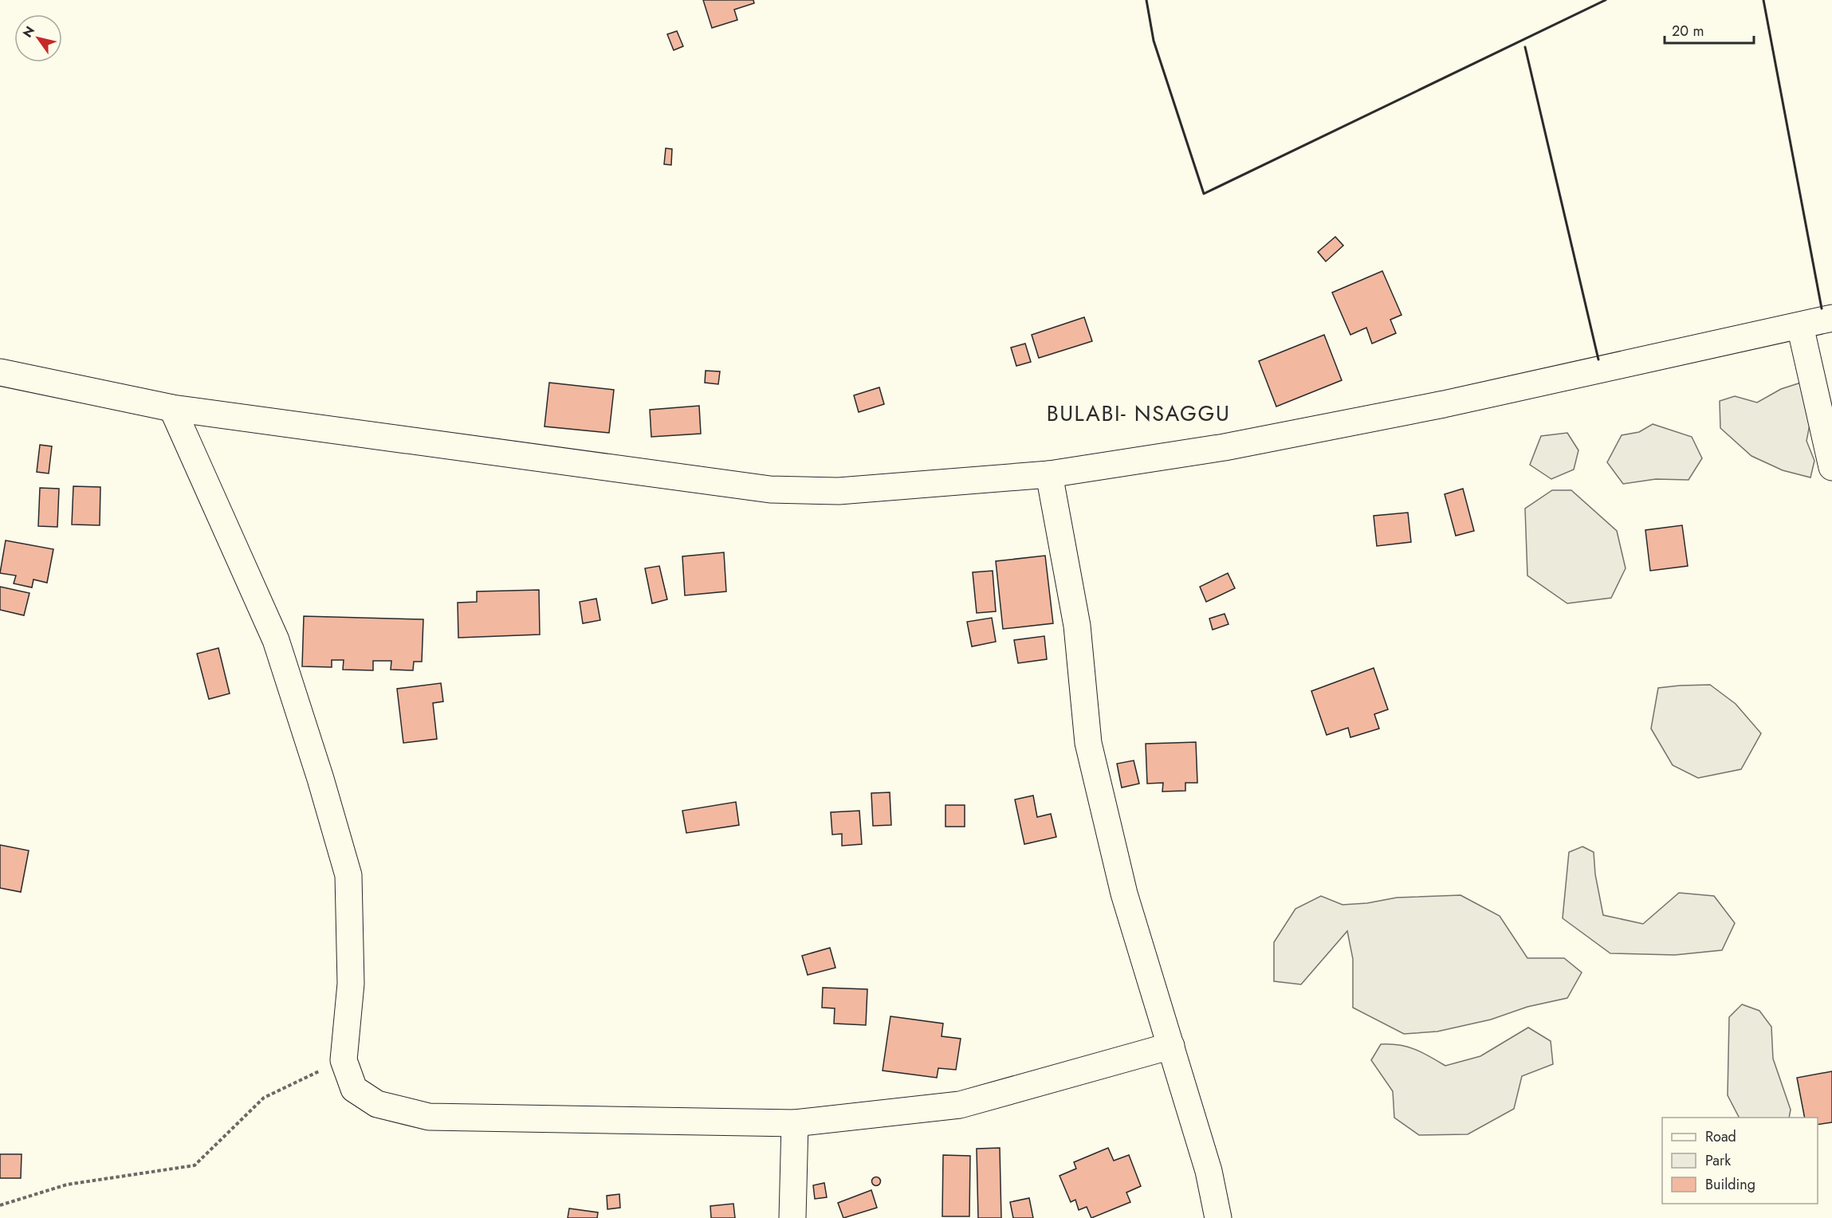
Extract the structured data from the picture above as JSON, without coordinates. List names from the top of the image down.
{
  "districts": ["BULABI- NSAGGU"],
  "legend": ["Road", "Park", "Building"],
  "scale_bar": "20 m",
  "north": "top left"
}
